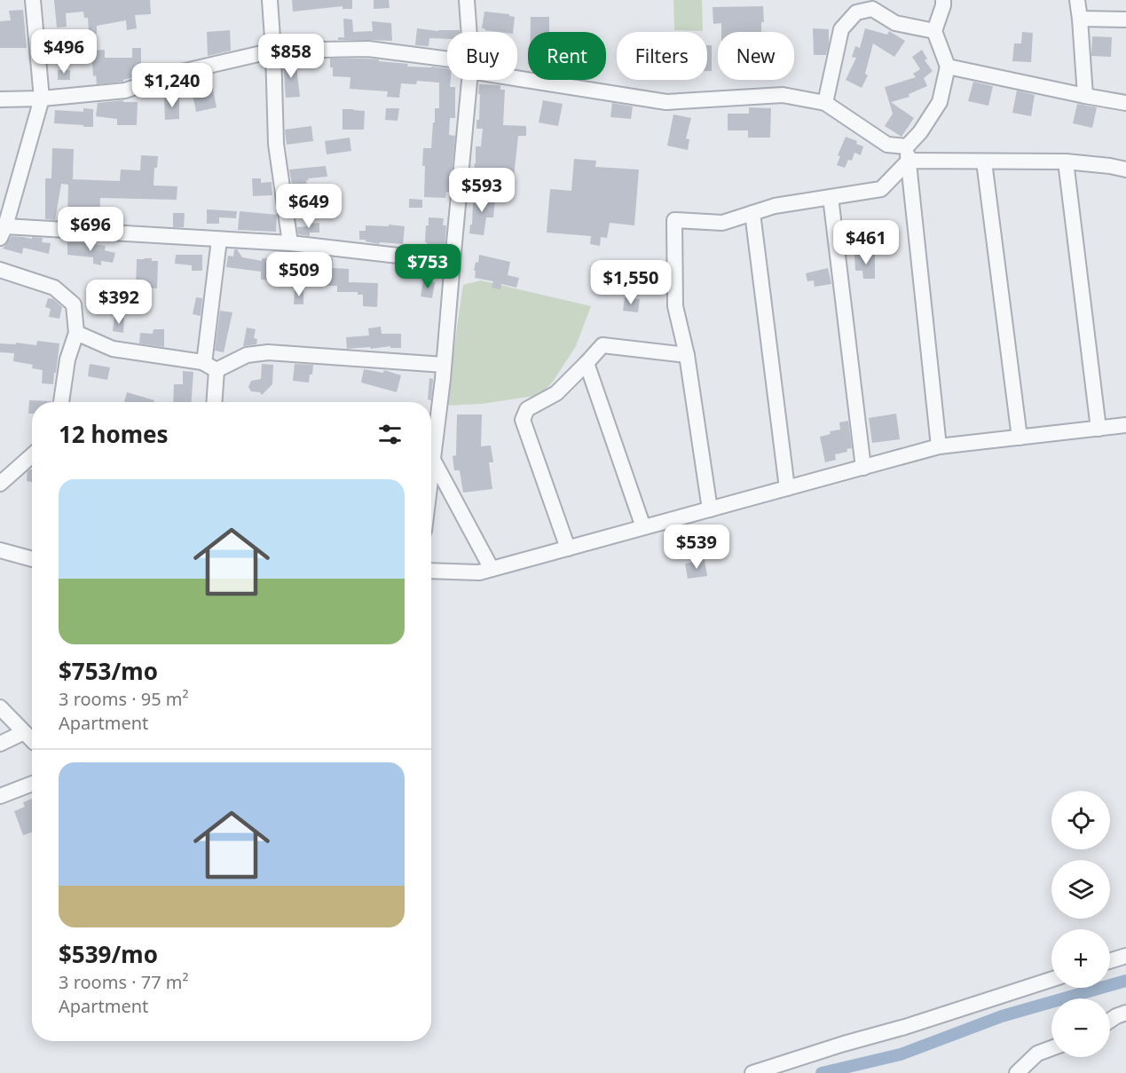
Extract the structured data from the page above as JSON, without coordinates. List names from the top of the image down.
{
  "page": {
    "price": [
      "$496",
      "$858",
      "$1,240",
      "$593",
      "$649",
      "$696",
      "$461",
      "$753",
      "$509",
      "$1,550",
      "$392",
      "$539"
    ],
    "chip": [
      "Buy",
      "Rent",
      "Filters",
      "New"
    ],
    "heading": "12 homes",
    "list": [
      {
        "name": "$753/mo",
        "note": "3 rooms · 95 m² · Apartment"
      },
      {
        "name": "$539/mo",
        "note": "3 rooms · 77 m² · Apartment"
      }
    ],
    "map_buttons": ["+", "−"]
  }
}
